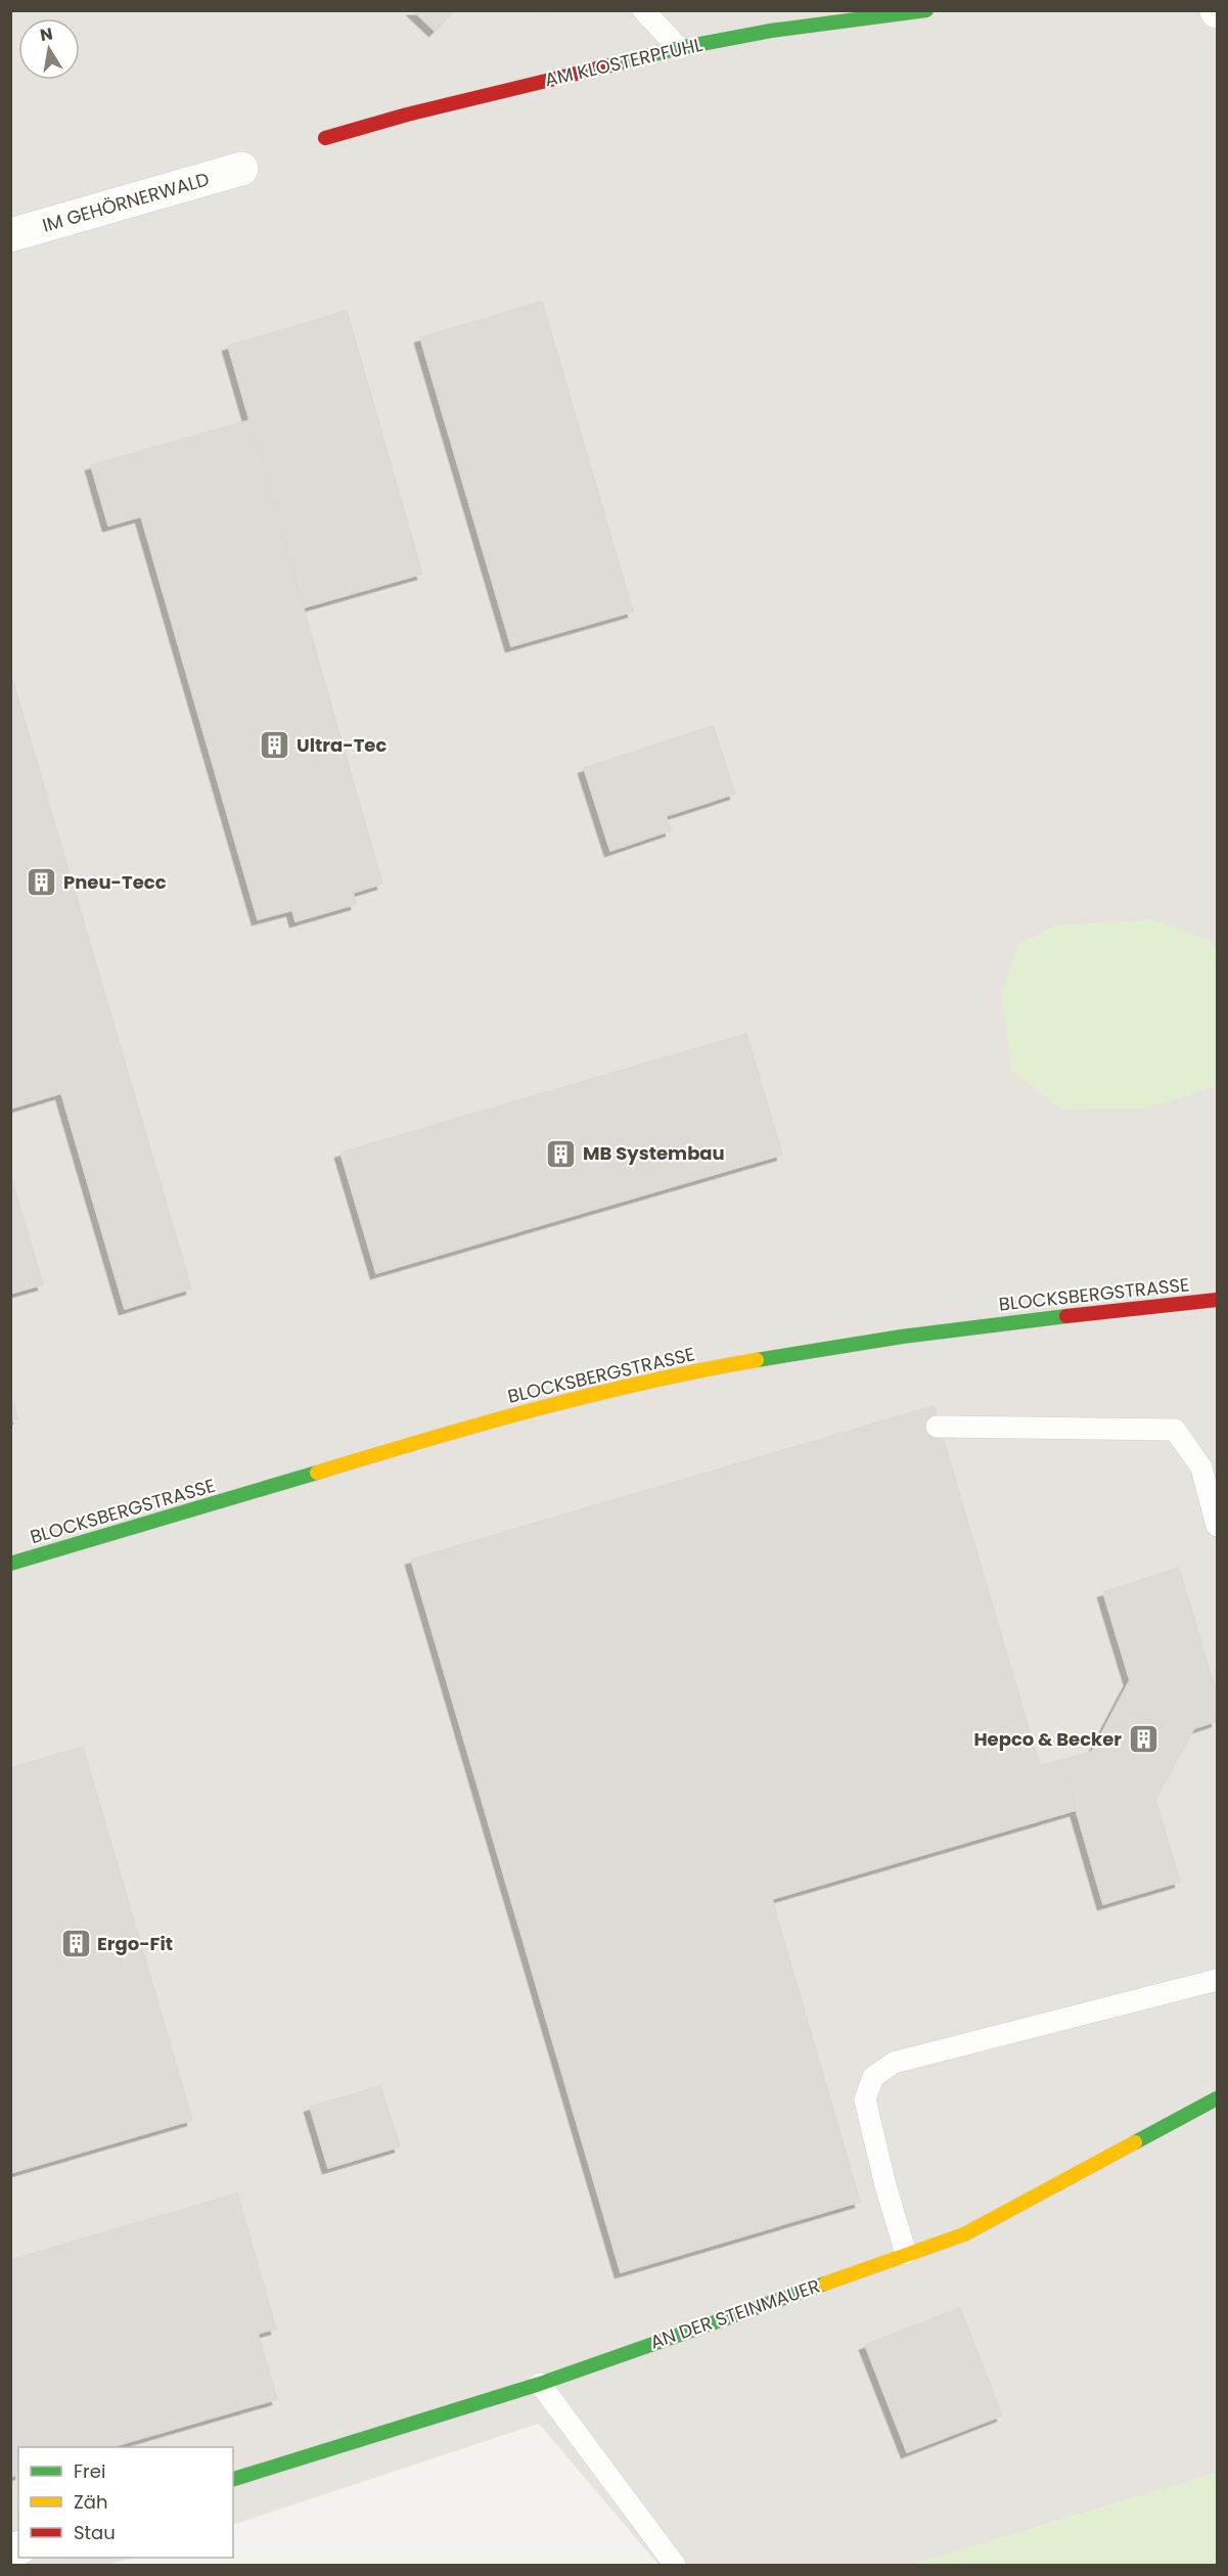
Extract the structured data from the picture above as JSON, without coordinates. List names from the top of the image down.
{
  "streets": {
    "street": [
      "AM KLOSTERPFUHL",
      "IM GEHÖRNERWALD",
      "BLOCKSBERGSTRASSE",
      "AN DER STEINMAUER"
    ]
  },
  "places": {
    "building": [
      "Ultra-Tec",
      "Pneu-Tecc",
      "MB Systembau",
      "Hepco & Becker",
      "Ergo-Fit"
    ]
  },
  "legend": ["Frei", "Zäh", "Stau"],
  "north": "top"
}
